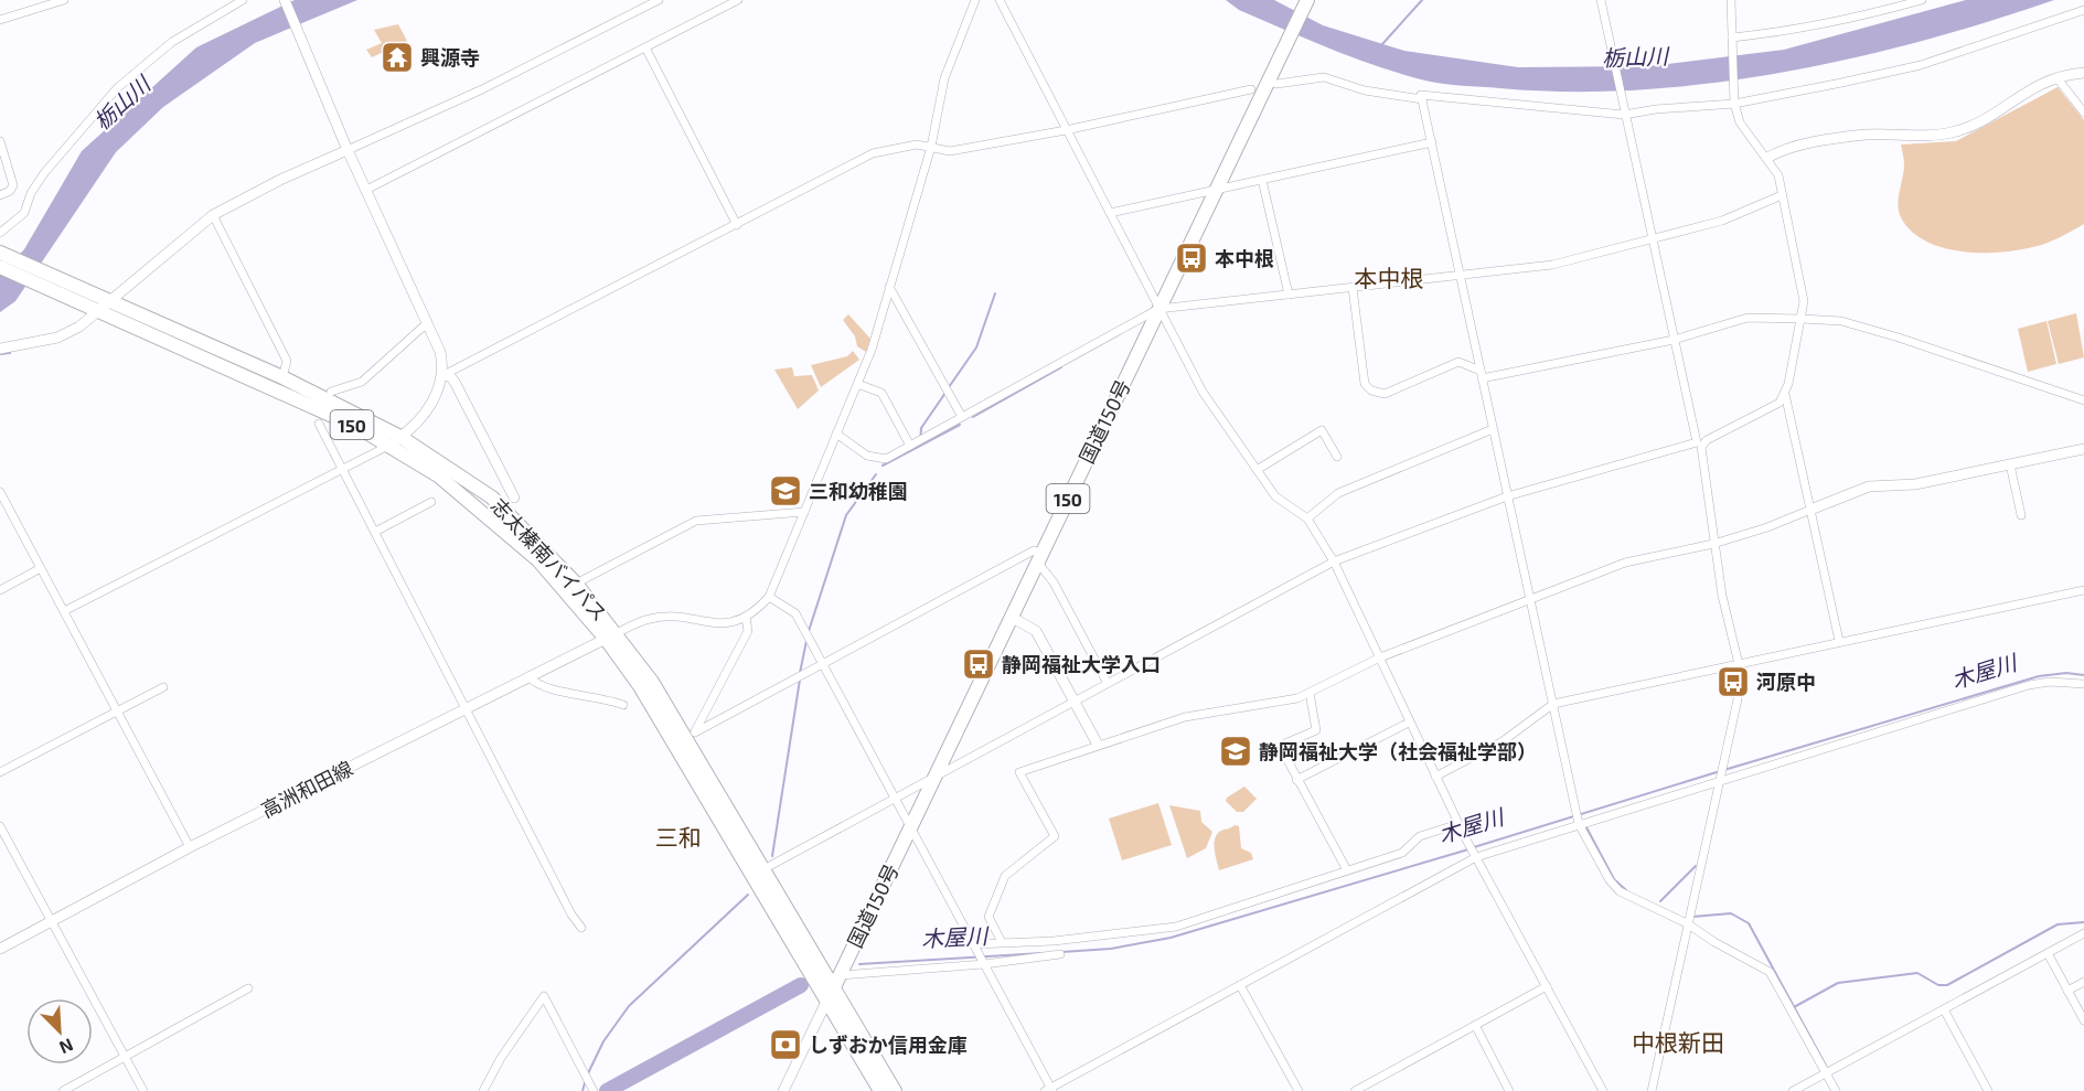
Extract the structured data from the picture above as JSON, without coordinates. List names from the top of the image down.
{
  "streets": {
    "highway": ["国道150号", "150", "志太榛南バイパス"],
    "street": ["高洲和田線"]
  },
  "crossings": [
    ["国道150号", "150"],
    ["国道150号", "志太榛南バイパス"],
    ["150", "志太榛南バイパス"],
    ["志太榛南バイパス", "高洲和田線"]
  ],
  "districts": ["本中根", "三和", "中根新田"],
  "water": ["栃山川", "木屋川"],
  "places": {
    "temple": ["興源寺"],
    "bus stop": ["本中根", "静岡福祉大学入口", "河原中"],
    "school or university": ["三和幼稚園", "静岡福祉大学（社会福祉学部）"],
    "bank": ["しずおか信用金庫"]
  },
  "north": "bottom right"
}
